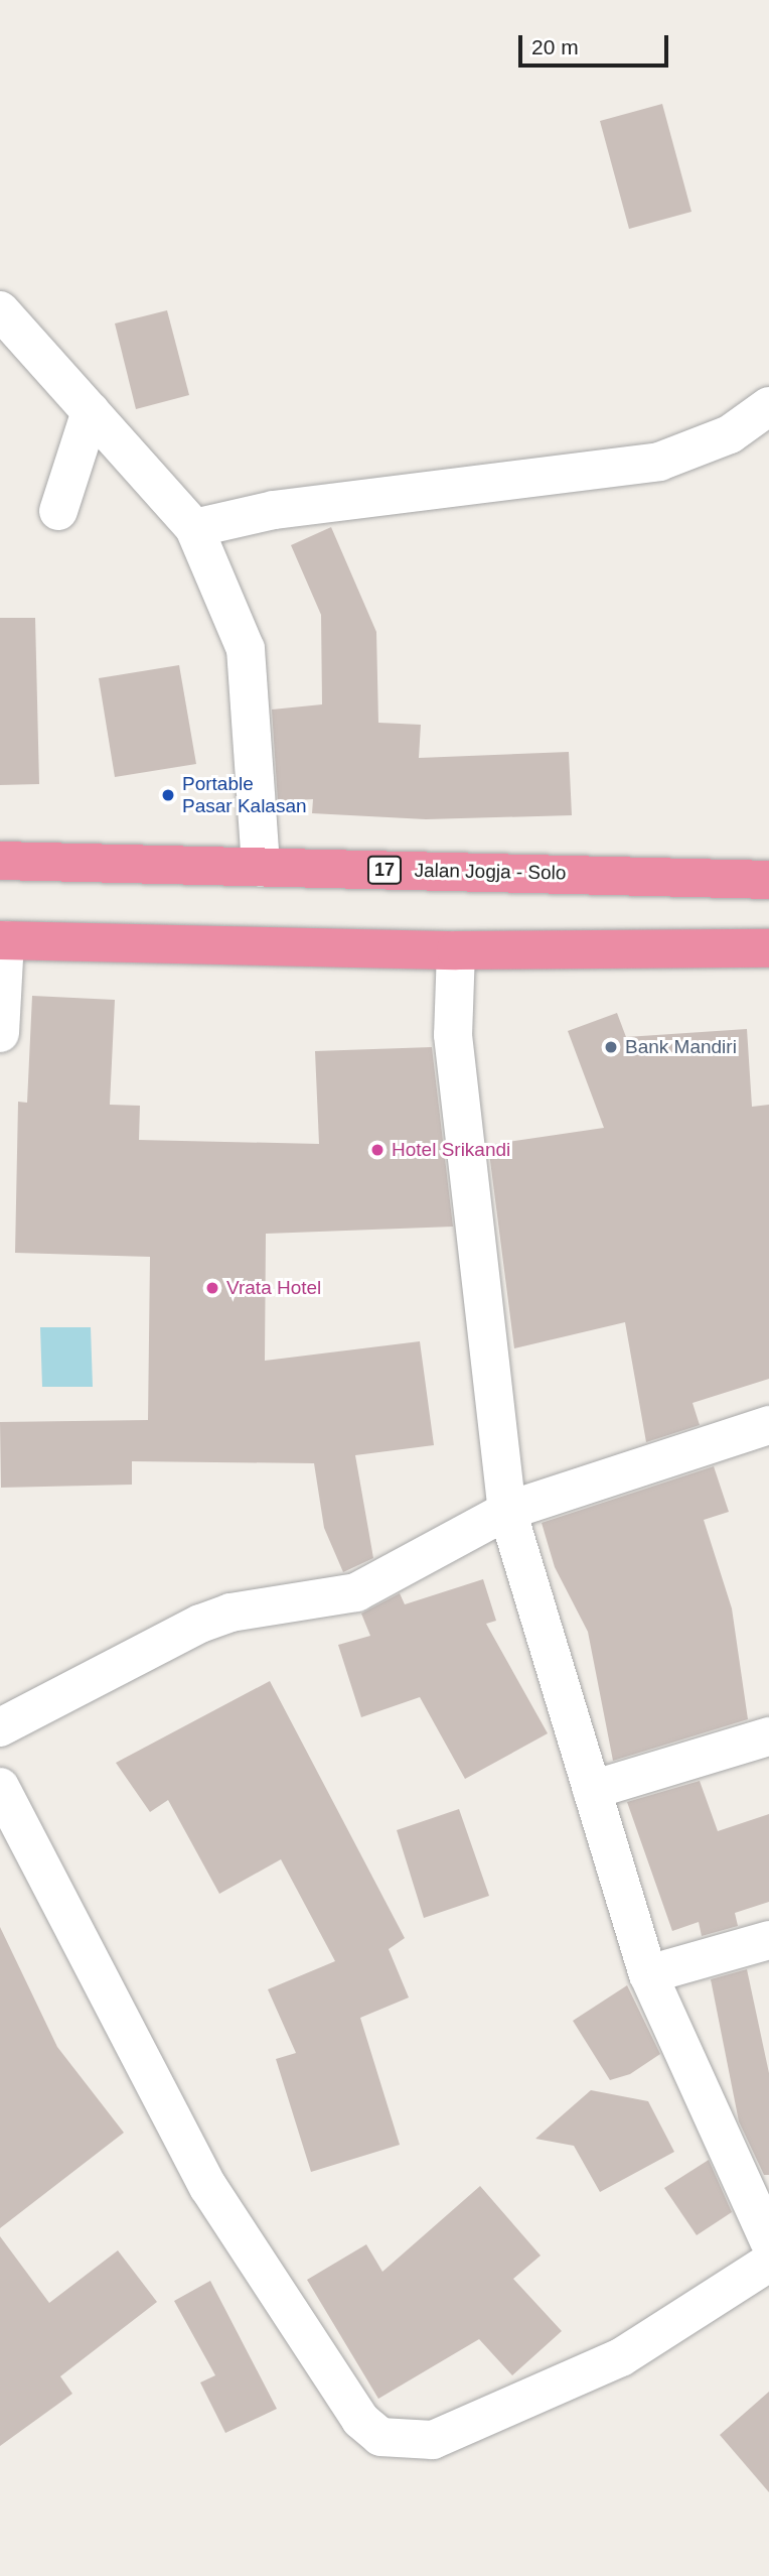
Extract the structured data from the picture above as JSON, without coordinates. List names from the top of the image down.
{
  "streets": {
    "highway": ["17", "Jalan Jogja - Solo"]
  },
  "places": [
    "Portable Pasar Kalasan",
    "Bank Mandiri",
    "Hotel Srikandi",
    "Vrata Hotel"
  ],
  "scale_bar": "20 m"
}
